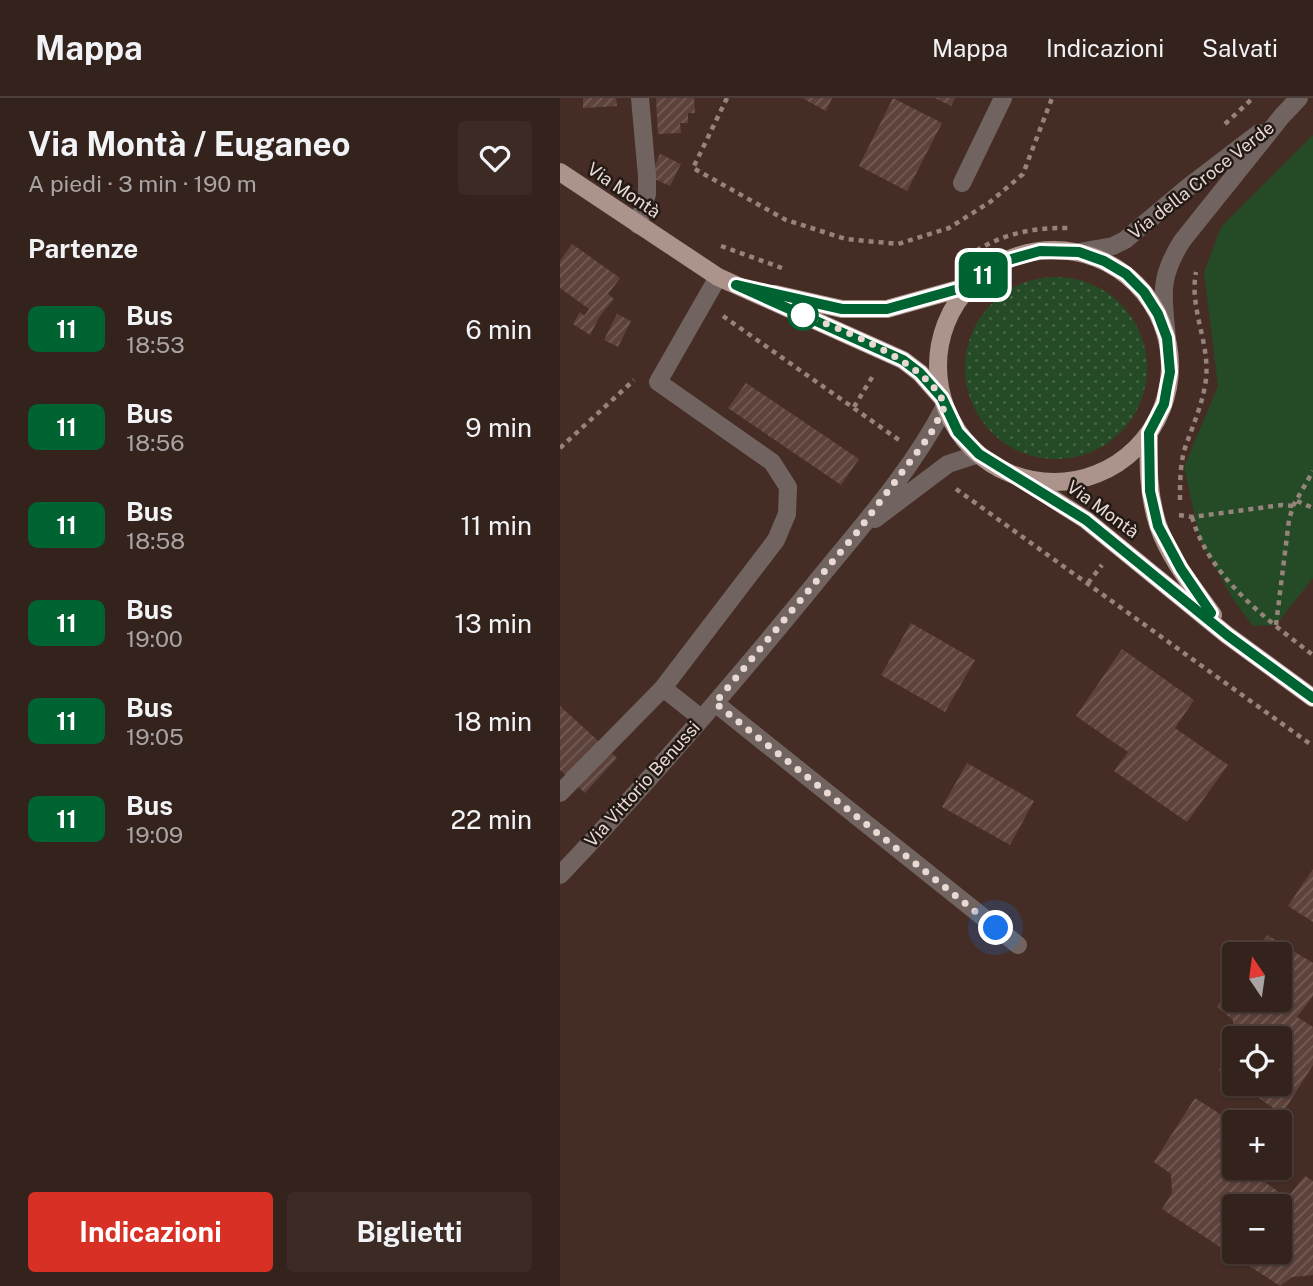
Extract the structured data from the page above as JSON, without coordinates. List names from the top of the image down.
{
  "streets": {
    "main road": ["Via Montà"],
    "street": ["Via della Croce Verde", "Via Vittorio Benussi"]
  },
  "crossings": [
    ["Via della Croce Verde", "Via Montà"],
    ["Via della Croce Verde", "Via Vittorio Benussi"],
    ["Via Montà", "Via Vittorio Benussi"]
  ],
  "lines": ["bus line 11"],
  "north": "top",
  "page": {
    "header": "Mappa",
    "nav": ["Mappa", "Indicazioni", "Salvati"],
    "heading": [
      ["Via Montà / Euganeo", "A piedi · 3 min · 190 m"],
      "Partenze"
    ],
    "on_map": "11",
    "list": [
      {
        "mark": "11",
        "name": "Bus",
        "note": "18:53",
        "value": "6 min"
      },
      {
        "mark": "11",
        "name": "Bus",
        "note": "18:56",
        "value": "9 min"
      },
      {
        "mark": "11",
        "name": "Bus",
        "note": "18:58",
        "value": "11 min"
      },
      {
        "mark": "11",
        "name": "Bus",
        "note": "19:00",
        "value": "13 min"
      },
      {
        "mark": "11",
        "name": "Bus",
        "note": "19:05",
        "value": "18 min"
      },
      {
        "mark": "11",
        "name": "Bus",
        "note": "19:09",
        "value": "22 min"
      }
    ],
    "map_buttons": ["+", "−"],
    "buttons": ["Indicazioni", "Biglietti"]
  }
}
